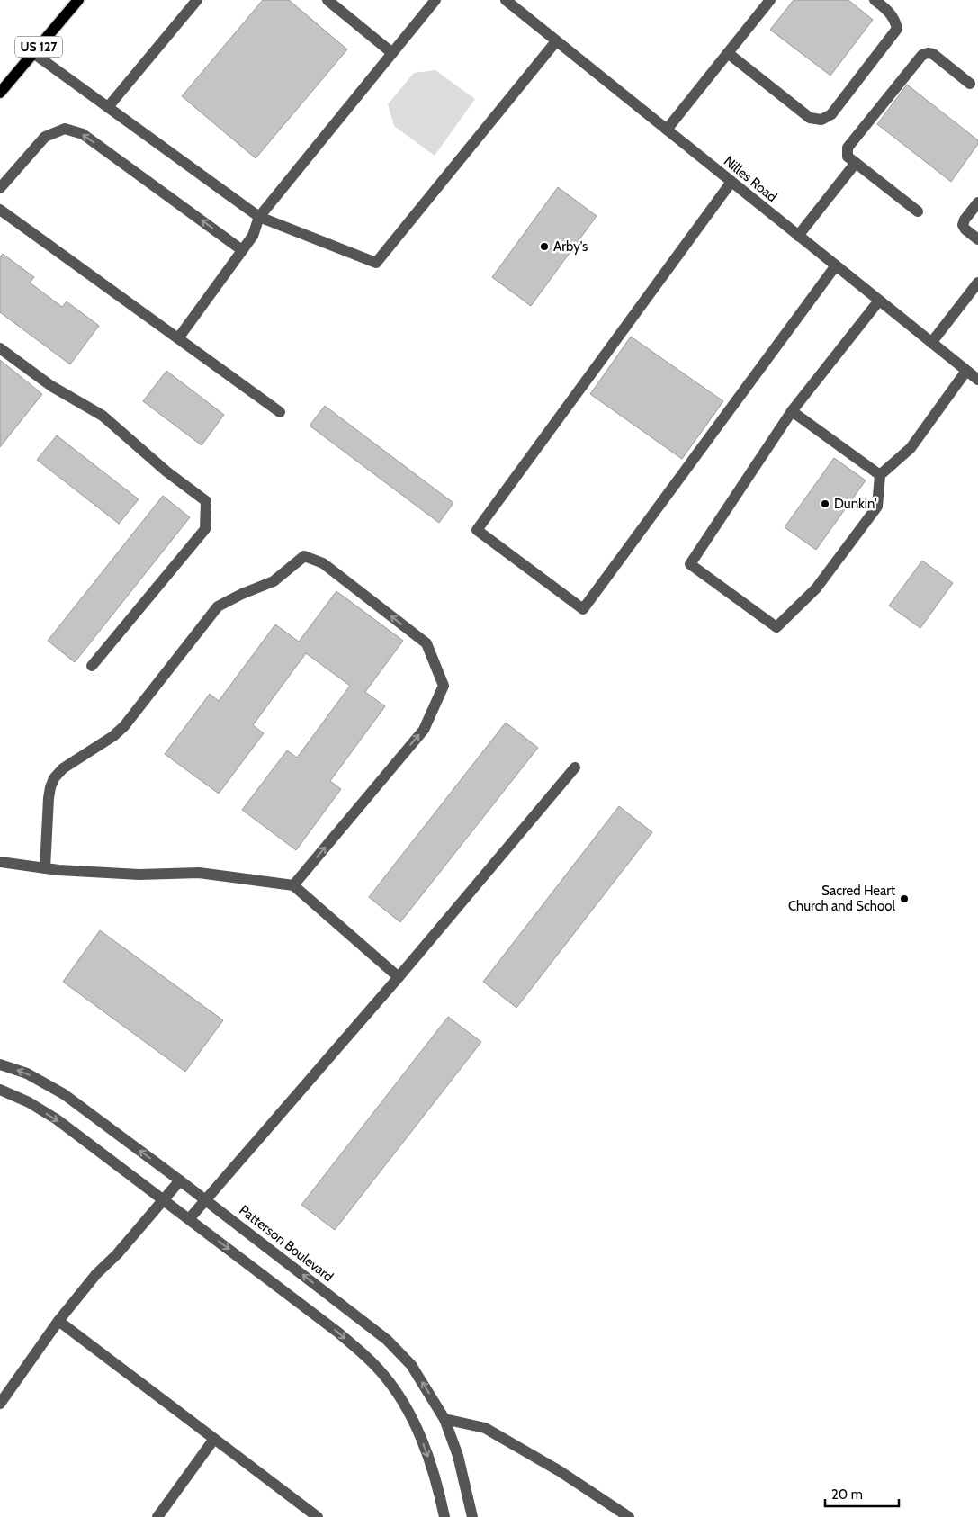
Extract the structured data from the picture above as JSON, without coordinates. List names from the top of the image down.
{
  "streets": {
    "main road": ["US 127"],
    "street": ["Nilles Road", "Patterson Boulevard"]
  },
  "places": ["Arby's", "Dunkin'", "Sacred Heart Church and School"],
  "scale_bar": "20 m"
}
